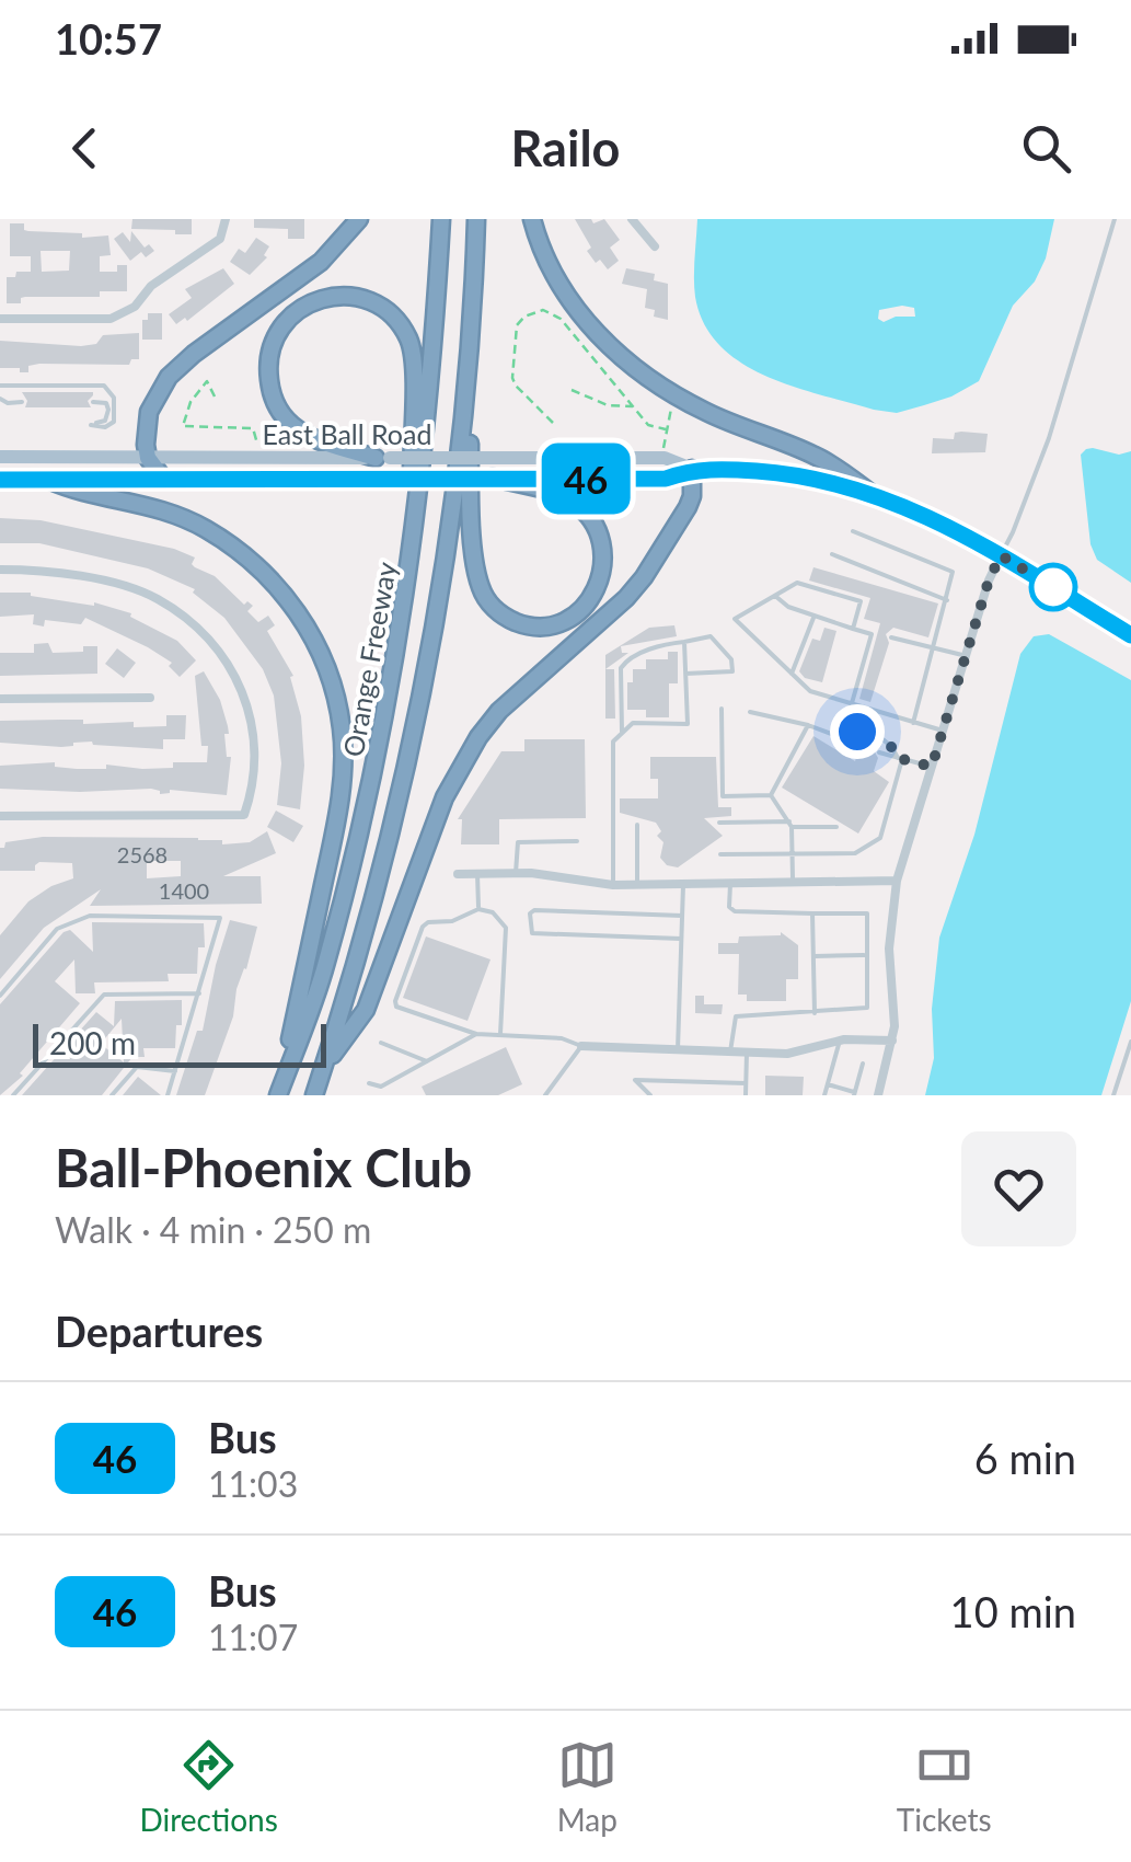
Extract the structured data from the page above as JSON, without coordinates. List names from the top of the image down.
{
  "streets": {
    "highway": ["Orange Freeway"],
    "main road": ["East Ball Road"]
  },
  "lines": ["bus line 46"],
  "house_numbers": ["2568", "1400"],
  "scale_bar": "200 m",
  "page": {
    "status": "10:57",
    "header": "Railo",
    "on_map": "46",
    "scale": "200 m",
    "heading": [
      ["Ball-Phoenix Club", "Walk · 4 min · 250 m"],
      "Departures"
    ],
    "list": [
      {
        "mark": "46",
        "name": "Bus",
        "note": "11:03",
        "value": "6 min"
      },
      {
        "mark": "46",
        "name": "Bus",
        "note": "11:07",
        "value": "10 min"
      }
    ],
    "tabs": ["Directions", "Map", "Tickets"]
  }
}
